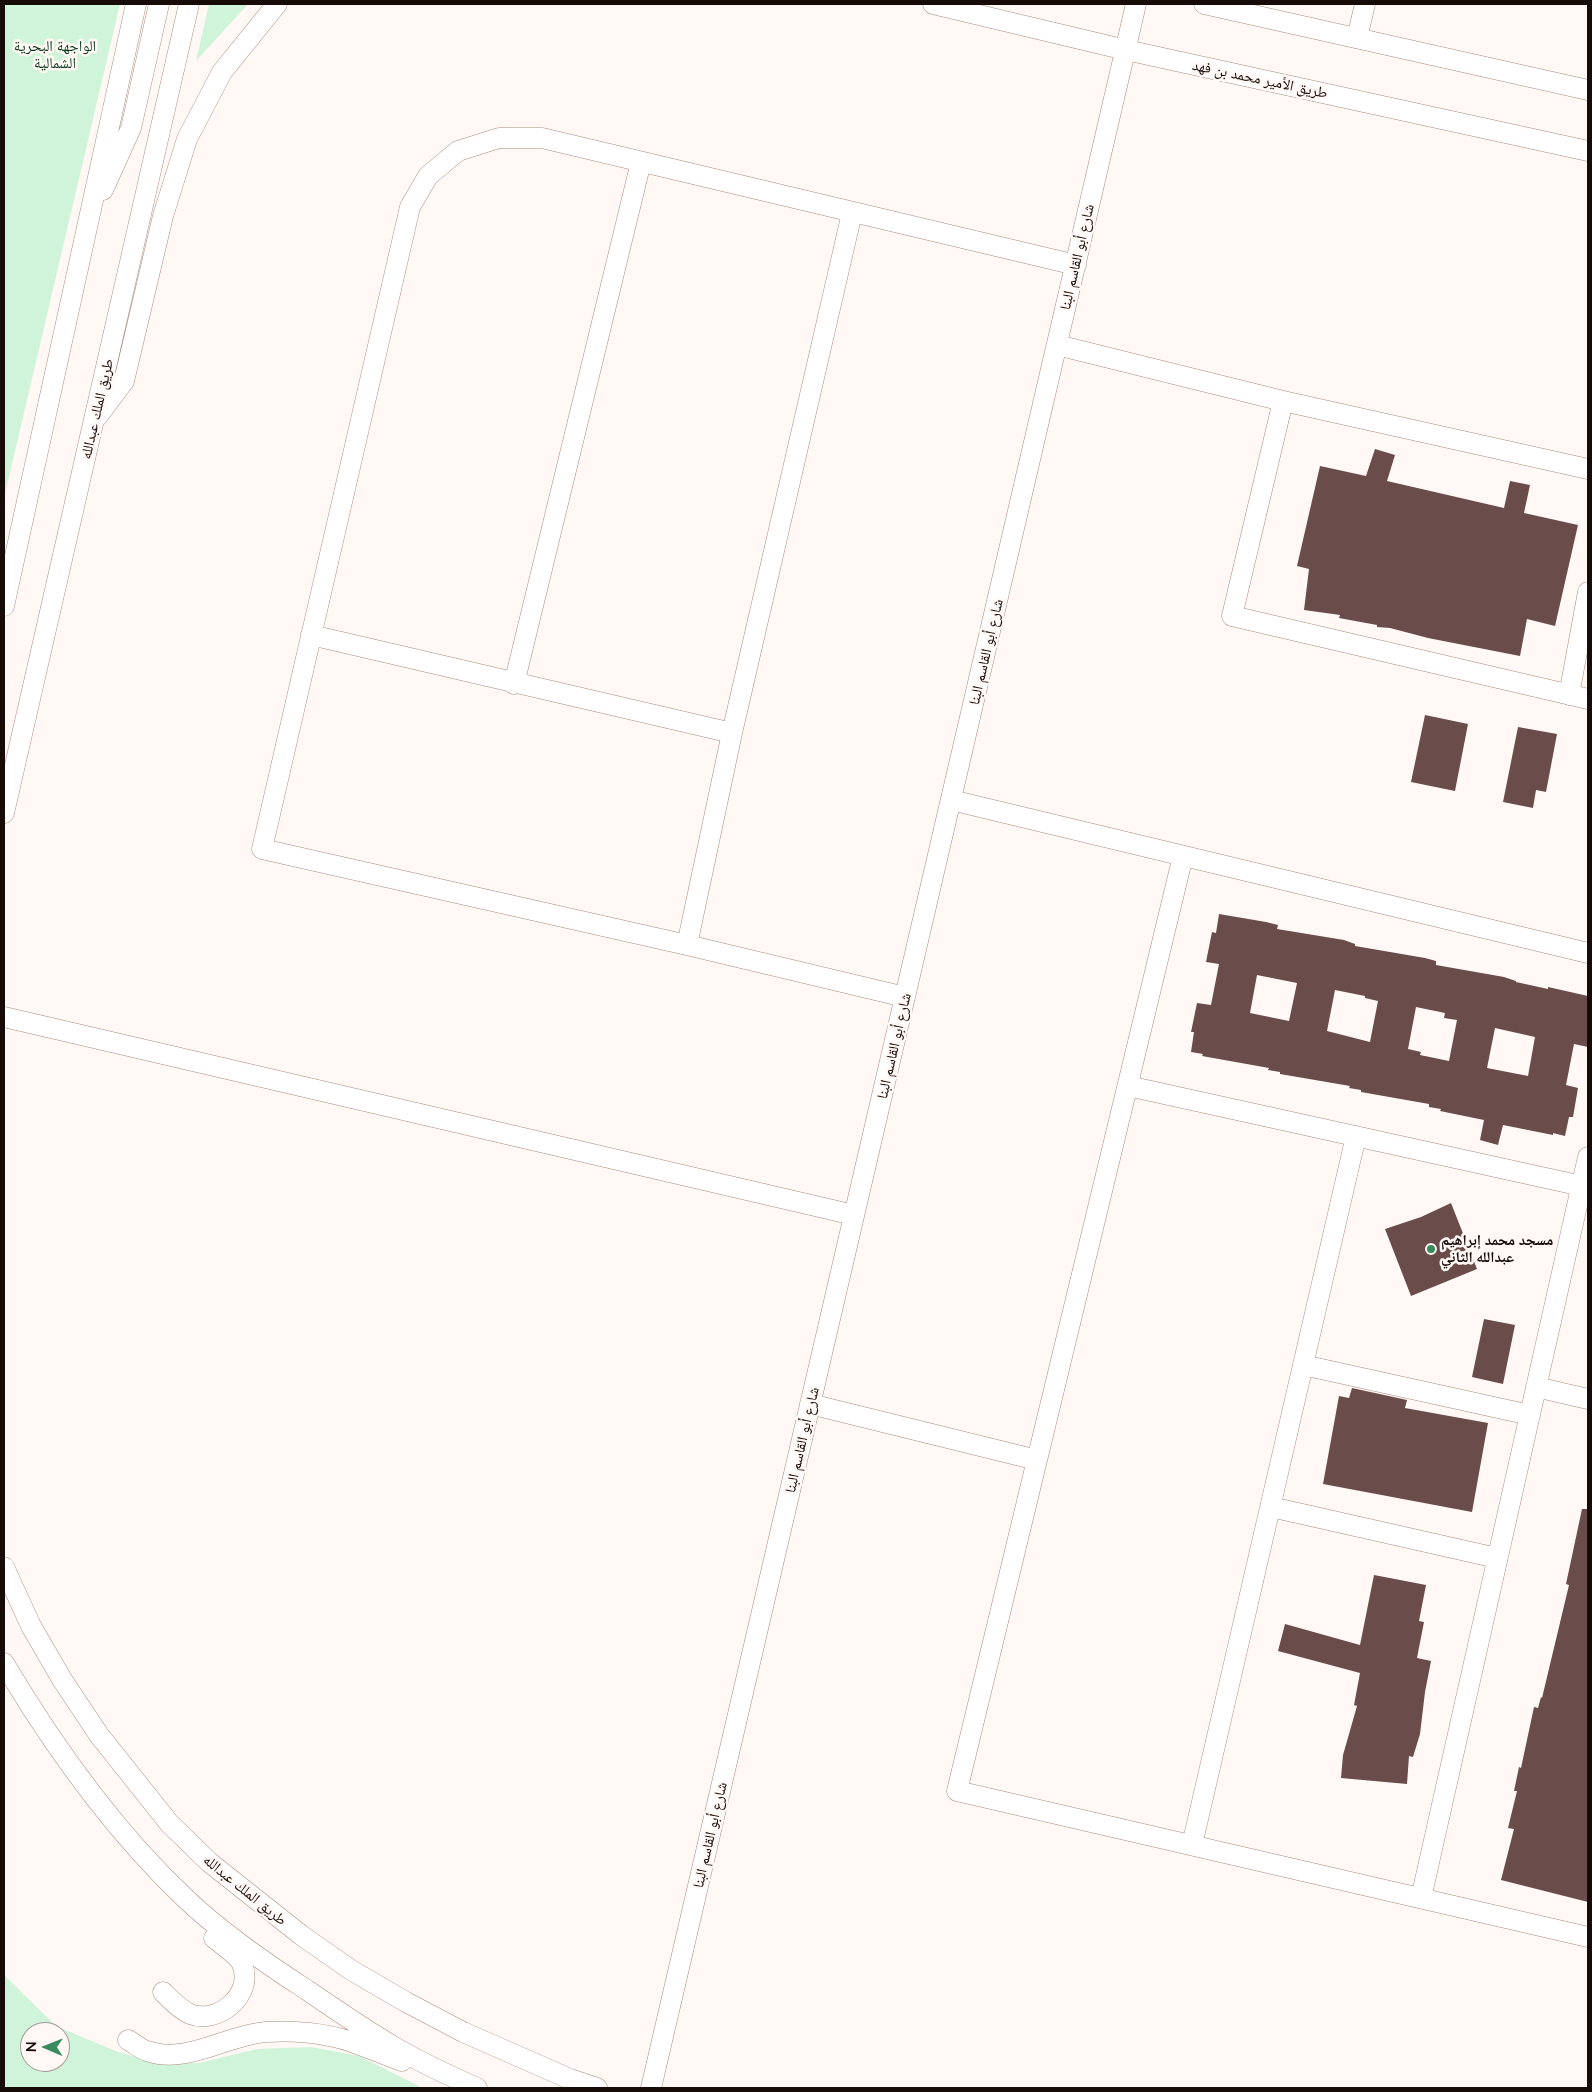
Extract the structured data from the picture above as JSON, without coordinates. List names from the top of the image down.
{
  "streets": {
    "street": ["طريق الأمير محمد بن فهد", "شارع أبو القاسم البنا", "طريق الملك عبدالله"]
  },
  "crossings": [
    ["طريق الأمير محمد بن فهد", "شارع أبو القاسم البنا"]
  ],
  "parks": ["الواجهة البحرية الشمالية"],
  "places": ["مسجد محمد إبراهيم عبدالله الثاني"],
  "north": "left"
}
